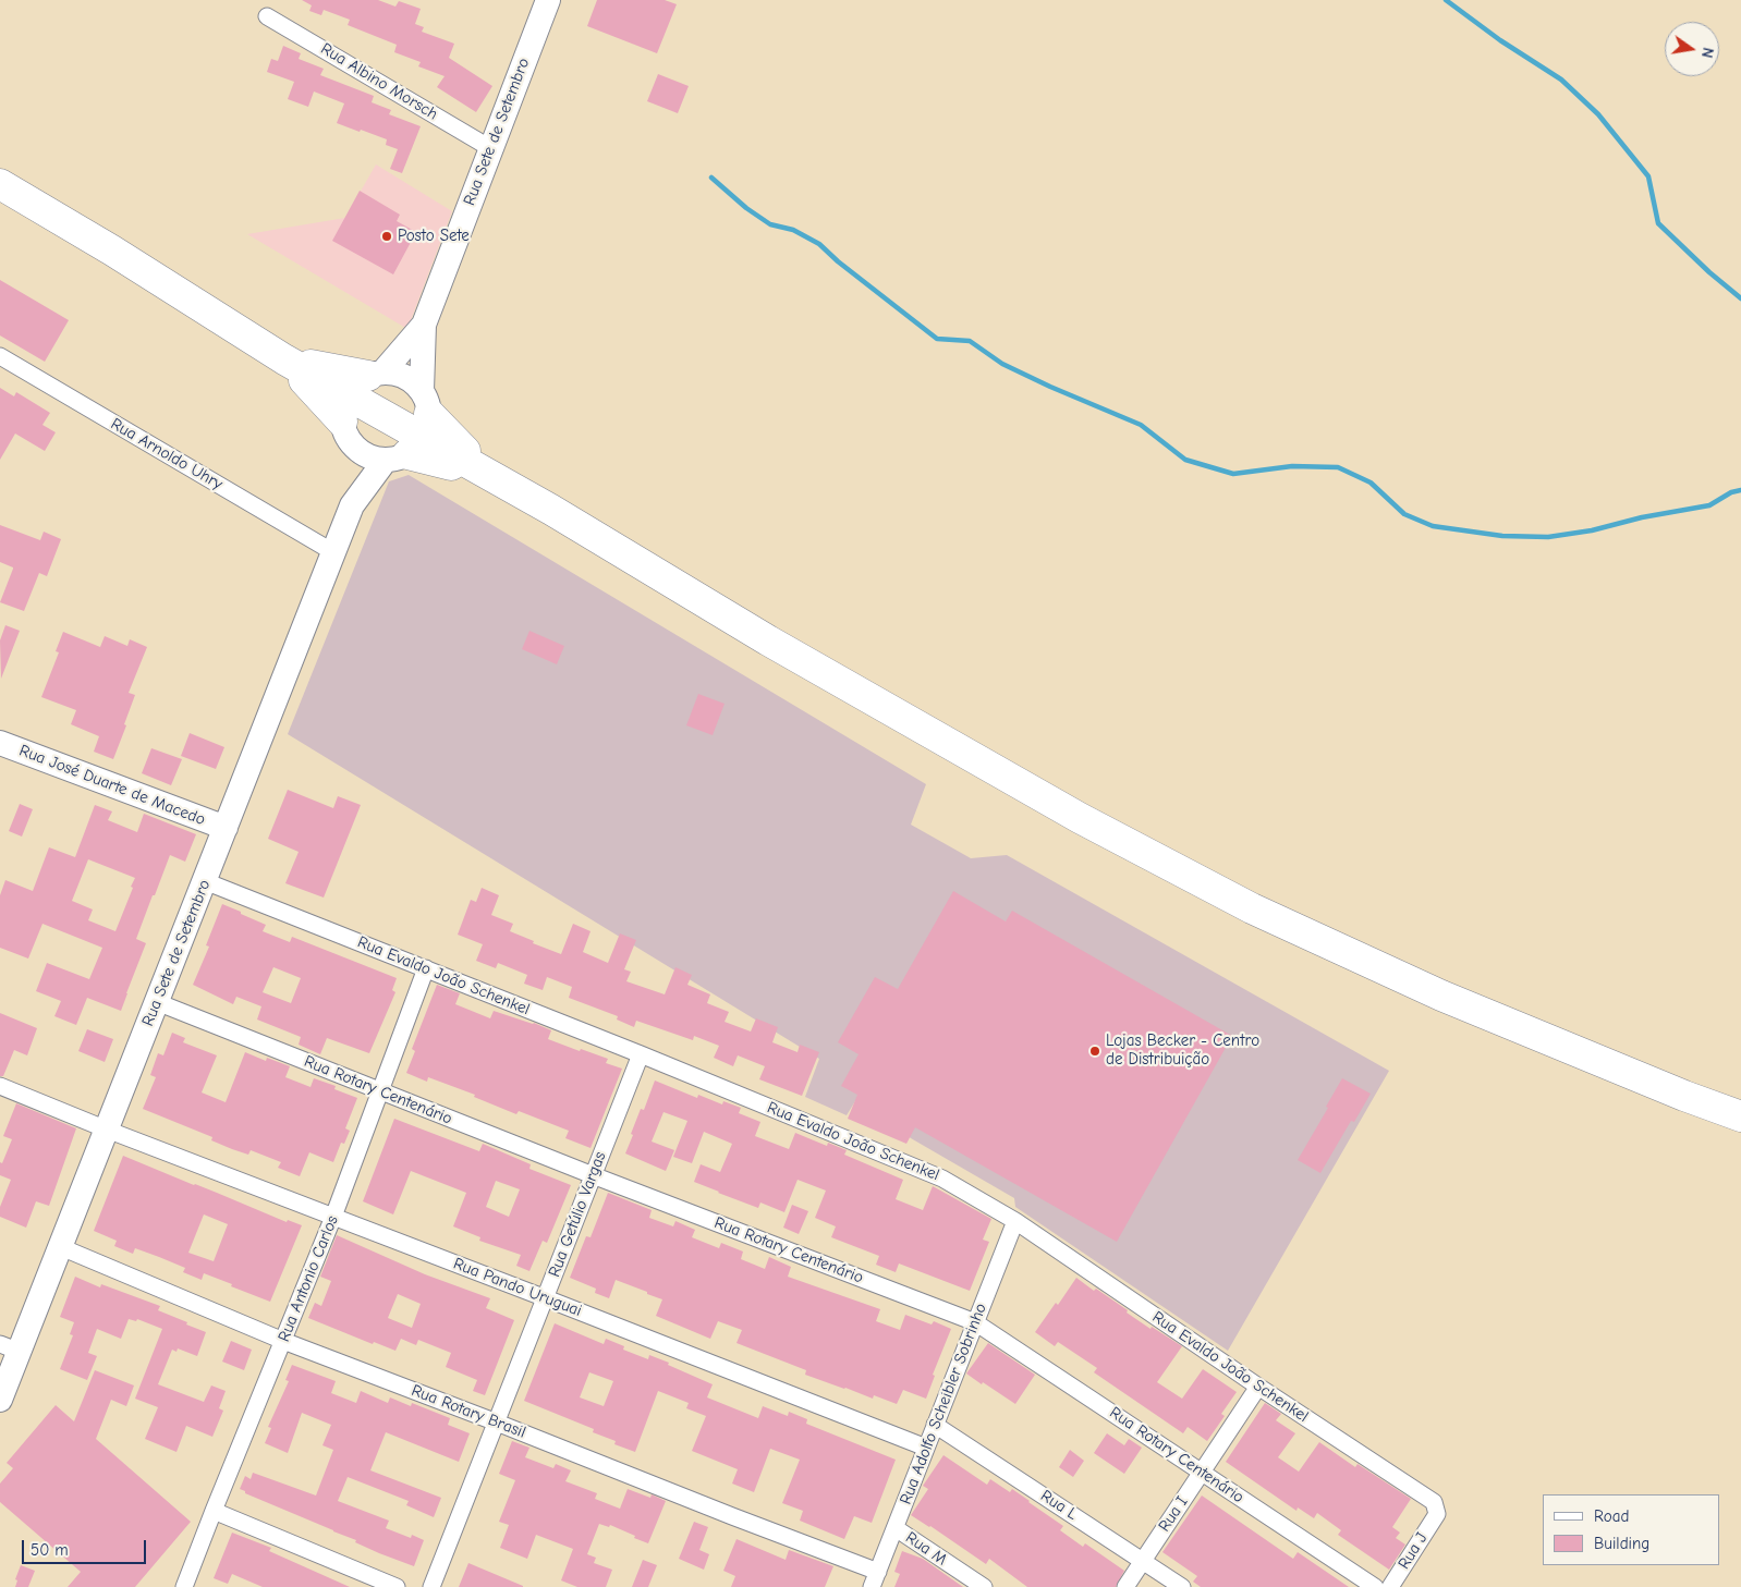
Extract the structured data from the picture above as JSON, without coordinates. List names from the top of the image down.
{
  "streets": {
    "street": [
      "Rua Albino Morsch",
      "Rua Sete de Setembro",
      "Rua Arnoldo Uhry",
      "Rua José Duarte de Macedo",
      "Rua Evaldo João Schenkel",
      "Rua Rotary Centenário",
      "Rua Getúlio Vargas",
      "Rua Antonio Carlos",
      "Rua Pando Uruguai",
      "Rua Adolfo Scheibler Sobrinho",
      "Rua Rotary Brasil",
      "Rua L",
      "Rua I",
      "Rua M",
      "Rua J"
    ]
  },
  "crossings": [
    ["Rua Albino Morsch", "Rua Sete de Setembro"],
    ["Rua Sete de Setembro", "Rua Arnoldo Uhry"],
    ["Rua Sete de Setembro", "Rua José Duarte de Macedo"],
    ["Rua Sete de Setembro", "Rua Evaldo João Schenkel"],
    ["Rua Sete de Setembro", "Rua Rotary Centenário"],
    ["Rua Sete de Setembro", "Rua Pando Uruguai"],
    ["Rua Sete de Setembro", "Rua Rotary Brasil"],
    ["Rua Evaldo João Schenkel", "Rua Getúlio Vargas"],
    ["Rua Evaldo João Schenkel", "Rua Antonio Carlos"],
    ["Rua Evaldo João Schenkel", "Rua Adolfo Scheibler Sobrinho"],
    ["Rua Evaldo João Schenkel", "Rua I"],
    ["Rua Evaldo João Schenkel", "Rua J"],
    ["Rua Rotary Centenário", "Rua Getúlio Vargas"],
    ["Rua Rotary Centenário", "Rua Antonio Carlos"],
    ["Rua Rotary Centenário", "Rua Adolfo Scheibler Sobrinho"],
    ["Rua Rotary Centenário", "Rua I"],
    ["Rua Getúlio Vargas", "Rua Pando Uruguai"],
    ["Rua Getúlio Vargas", "Rua Rotary Brasil"],
    ["Rua Antonio Carlos", "Rua Pando Uruguai"],
    ["Rua Antonio Carlos", "Rua Rotary Brasil"],
    ["Rua Pando Uruguai", "Rua Adolfo Scheibler Sobrinho"],
    ["Rua Adolfo Scheibler Sobrinho", "Rua Rotary Brasil"],
    ["Rua Adolfo Scheibler Sobrinho", "Rua L"],
    ["Rua Adolfo Scheibler Sobrinho", "Rua M"],
    ["Rua L", "Rua I"]
  ],
  "places": ["Posto Sete", "Lojas Becker - Centro de Distribuição"],
  "legend": ["Road", "Building"],
  "scale_bar": "50 m",
  "north": "right"
}
